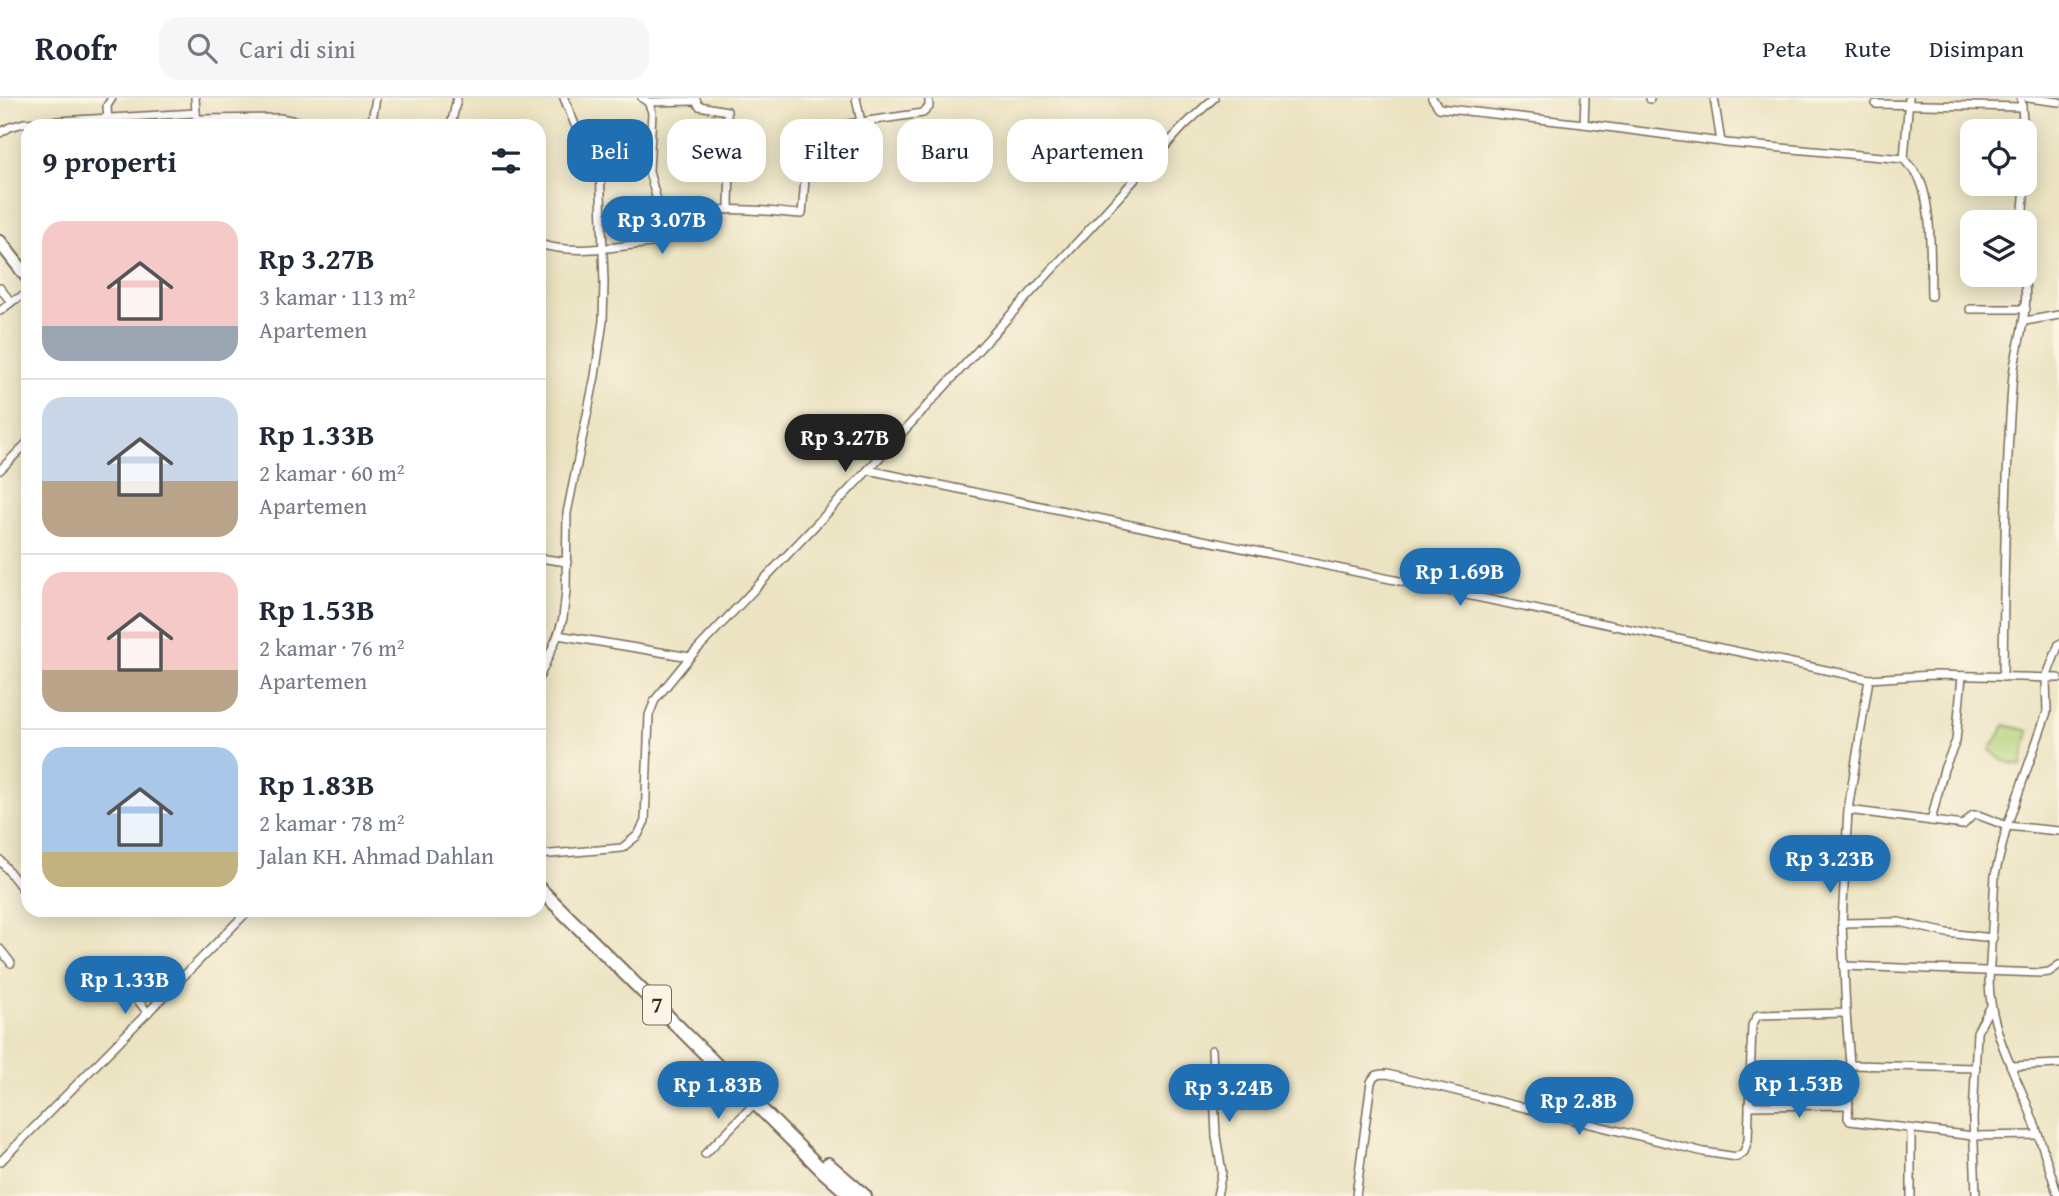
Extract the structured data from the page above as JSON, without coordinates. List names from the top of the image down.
{
  "streets": {
    "highway": ["7"]
  },
  "page": {
    "header": "Roofr",
    "search": "Cari di sini",
    "nav": ["Peta", "Rute", "Disimpan"],
    "chip": [
      "Beli",
      "Sewa",
      "Filter",
      "Baru",
      "Apartemen"
    ],
    "heading": "9 properti",
    "price": [
      "Rp 3.07B",
      "Rp 3.27B",
      "Rp 1.69B",
      "Rp 3.23B",
      "Rp 1.33B",
      "Rp 1.53B",
      "Rp 1.83B",
      "Rp 3.24B",
      "Rp 2.8B"
    ],
    "list": [
      {
        "name": "Rp 3.27B",
        "note": "3 kamar · 113 m² · Apartemen"
      },
      {
        "name": "Rp 1.33B",
        "note": "2 kamar · 60 m² · Apartemen"
      },
      {
        "name": "Rp 1.53B",
        "note": "2 kamar · 76 m² · Apartemen"
      },
      {
        "name": "Rp 1.83B",
        "note": "2 kamar · 78 m² · Jalan KH. Ahmad Dahlan"
      }
    ]
  }
}
